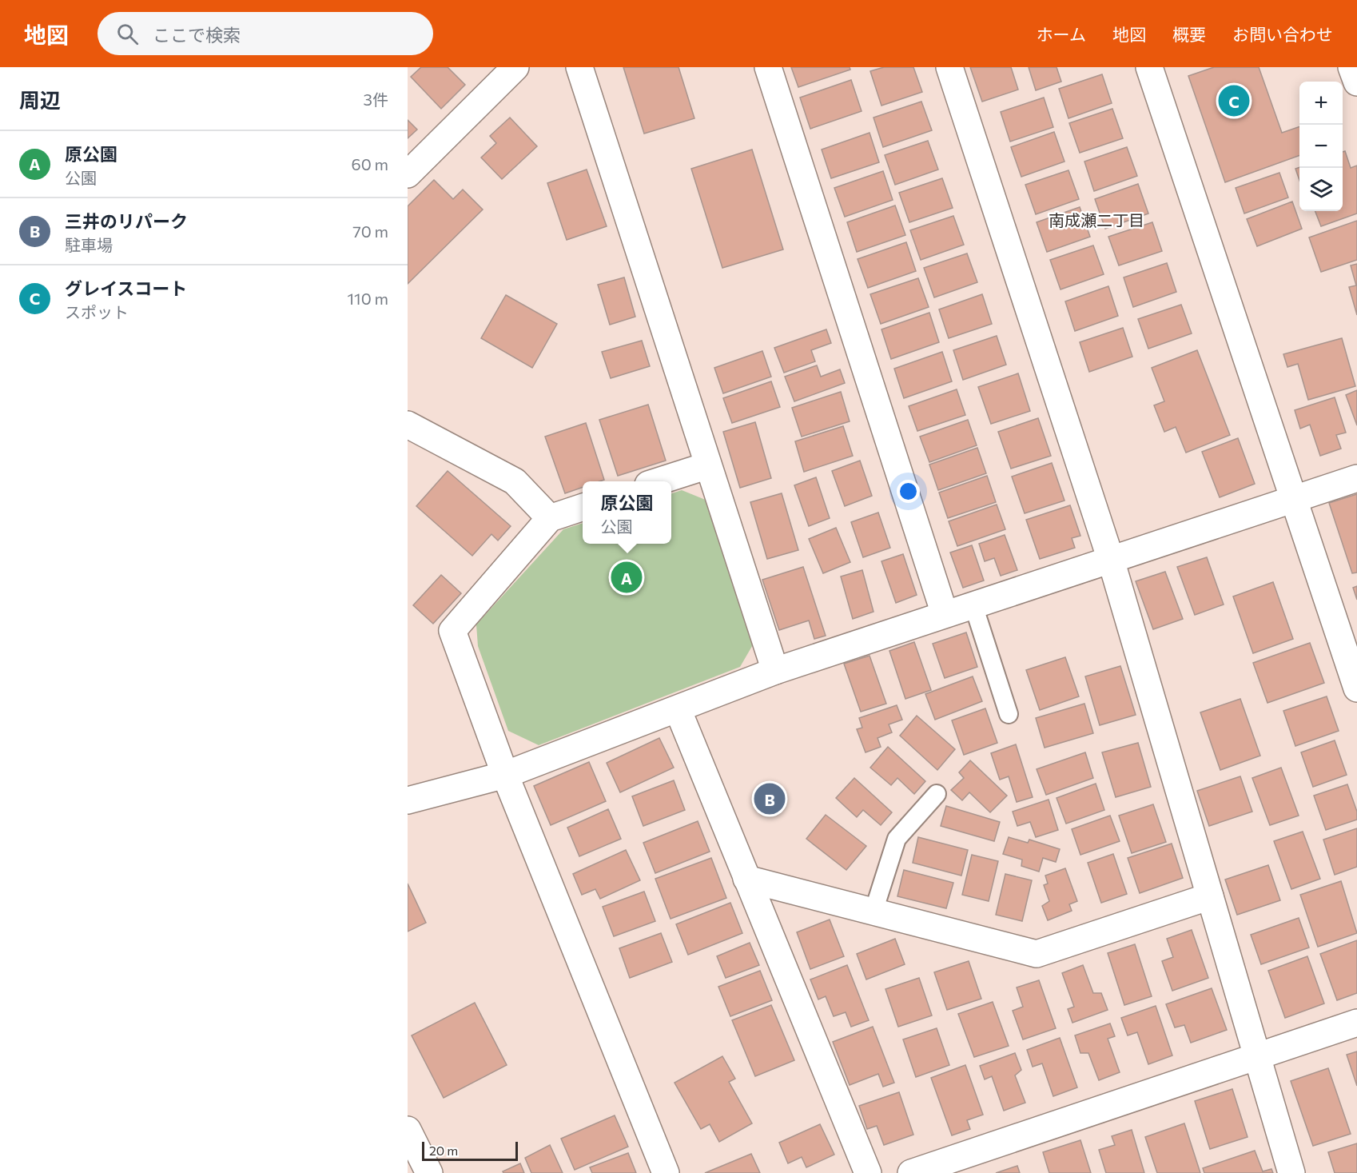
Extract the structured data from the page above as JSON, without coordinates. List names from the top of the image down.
{
  "districts": ["南成瀬二丁目"],
  "scale_bar": "20 m",
  "page": {
    "header": "地図",
    "search": "ここで検索",
    "nav": [
      "ホーム",
      "地図",
      "概要",
      "お問い合わせ"
    ],
    "heading": ["周辺", "3件"],
    "map_buttons": ["+", "−"],
    "pins": ["C", "A", "B"],
    "list": [
      {
        "mark": "A",
        "name": "原公園",
        "note": "公園",
        "value": "60 m"
      },
      {
        "mark": "B",
        "name": "三井のリパーク",
        "note": "駐車場",
        "value": "70 m"
      },
      {
        "mark": "C",
        "name": "グレイスコート",
        "note": "スポット",
        "value": "110 m"
      }
    ],
    "popup": ["原公園", "公園"],
    "scale": "20 m"
  }
}
